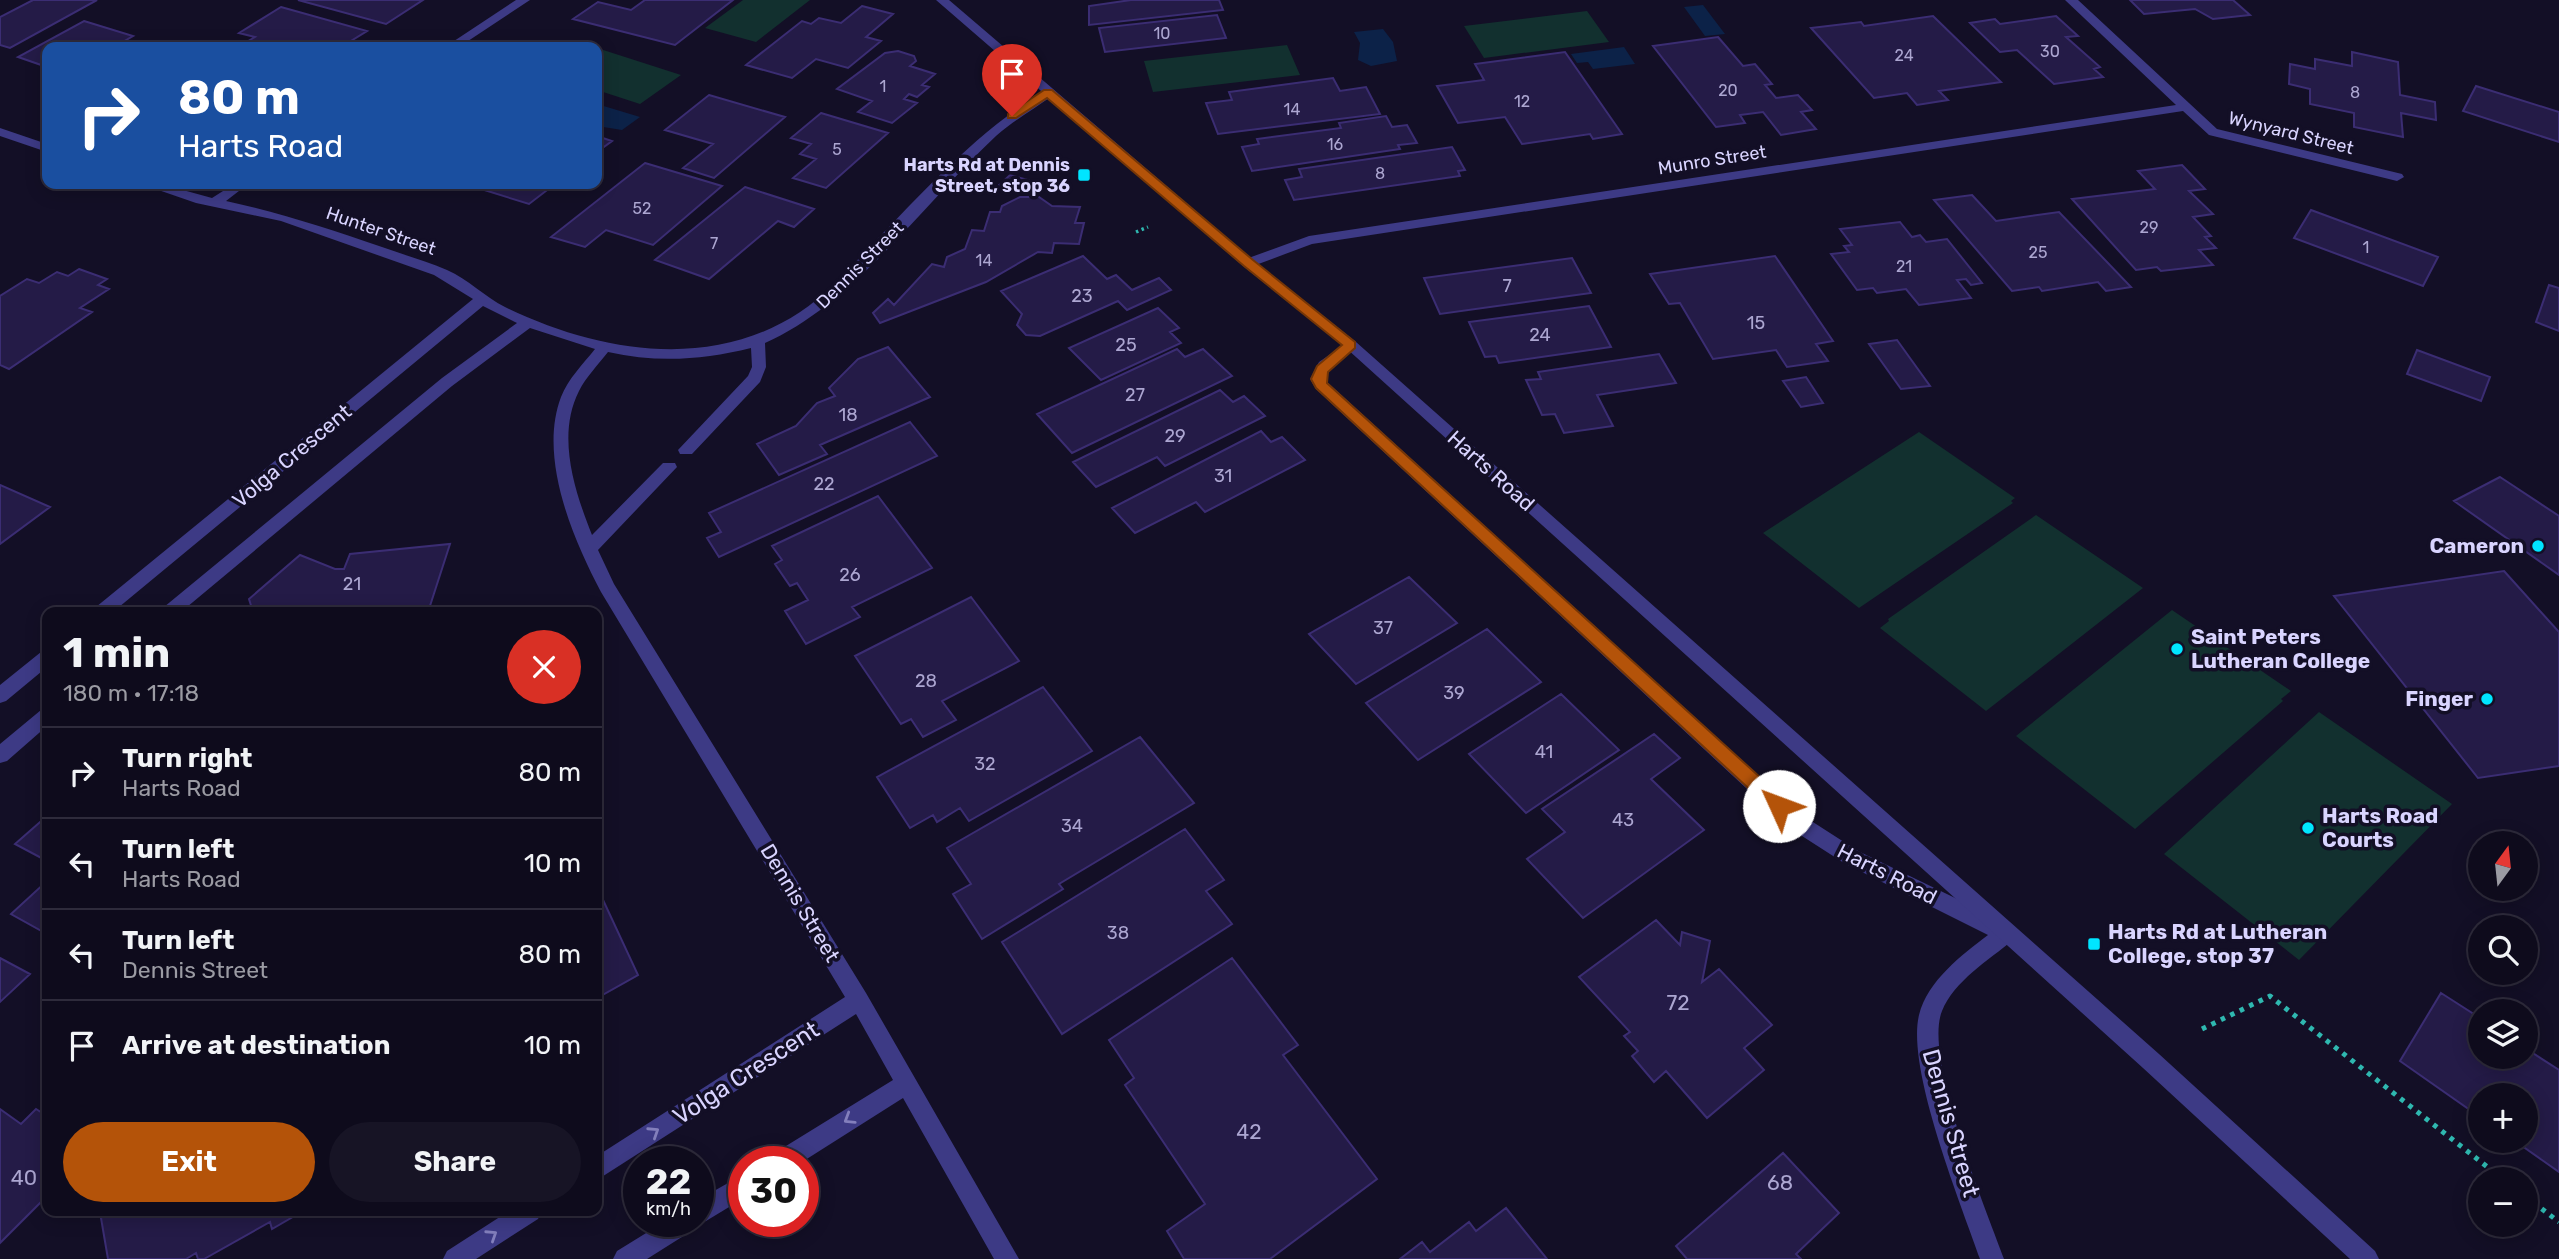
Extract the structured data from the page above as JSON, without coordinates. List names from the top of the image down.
{
  "streets": {
    "street": [
      "Wynyard Street",
      "Munro Street",
      "Hunter Street",
      "Dennis Street",
      "Volga Crescent",
      "Harts Road"
    ]
  },
  "crossings": [
    ["Wynyard Street", "Munro Street"],
    ["Munro Street", "Harts Road"],
    ["Hunter Street", "Dennis Street"],
    ["Hunter Street", "Volga Crescent"],
    ["Dennis Street", "Volga Crescent"],
    ["Dennis Street", "Harts Road"]
  ],
  "places": {
    "transit": ["Harts Rd at Dennis Street, stop 36", "Harts Rd at Lutheran College, stop 37"],
    "other": [
      "Cameron",
      "Saint Peters Lutheran College",
      "Finger",
      "Harts Road Courts"
    ]
  },
  "house_numbers": [
    "10",
    "30",
    "24",
    "1",
    "20",
    "8",
    "12",
    "14",
    "16",
    "5",
    "8",
    "52",
    "29",
    "7",
    "1",
    "25",
    "14",
    "21",
    "7",
    "23",
    "15",
    "24",
    "25",
    "27",
    "18",
    "29",
    "31",
    "22",
    "26",
    "21",
    "37",
    "28",
    "39",
    "41",
    "32",
    "43",
    "34",
    "38",
    "72",
    "42",
    "40",
    "68"
  ],
  "north": "top",
  "page": {
    "turn": ["80 m", "Harts Road"],
    "heading": ["1 min", "180 m · 17:18"],
    "list": [
      {
        "name": "Turn right",
        "note": "Harts Road",
        "value": "80 m"
      },
      {
        "name": "Turn left",
        "note": "Harts Road",
        "value": "10 m"
      },
      {
        "name": "Turn left",
        "note": "Dennis Street",
        "value": "80 m"
      },
      {
        "name": "Arrive at destination",
        "value": "10 m"
      }
    ],
    "map_buttons": ["+", "−"],
    "buttons": ["Exit", "Share"],
    "speed": "22 km/h",
    "limit": "30"
  }
}
